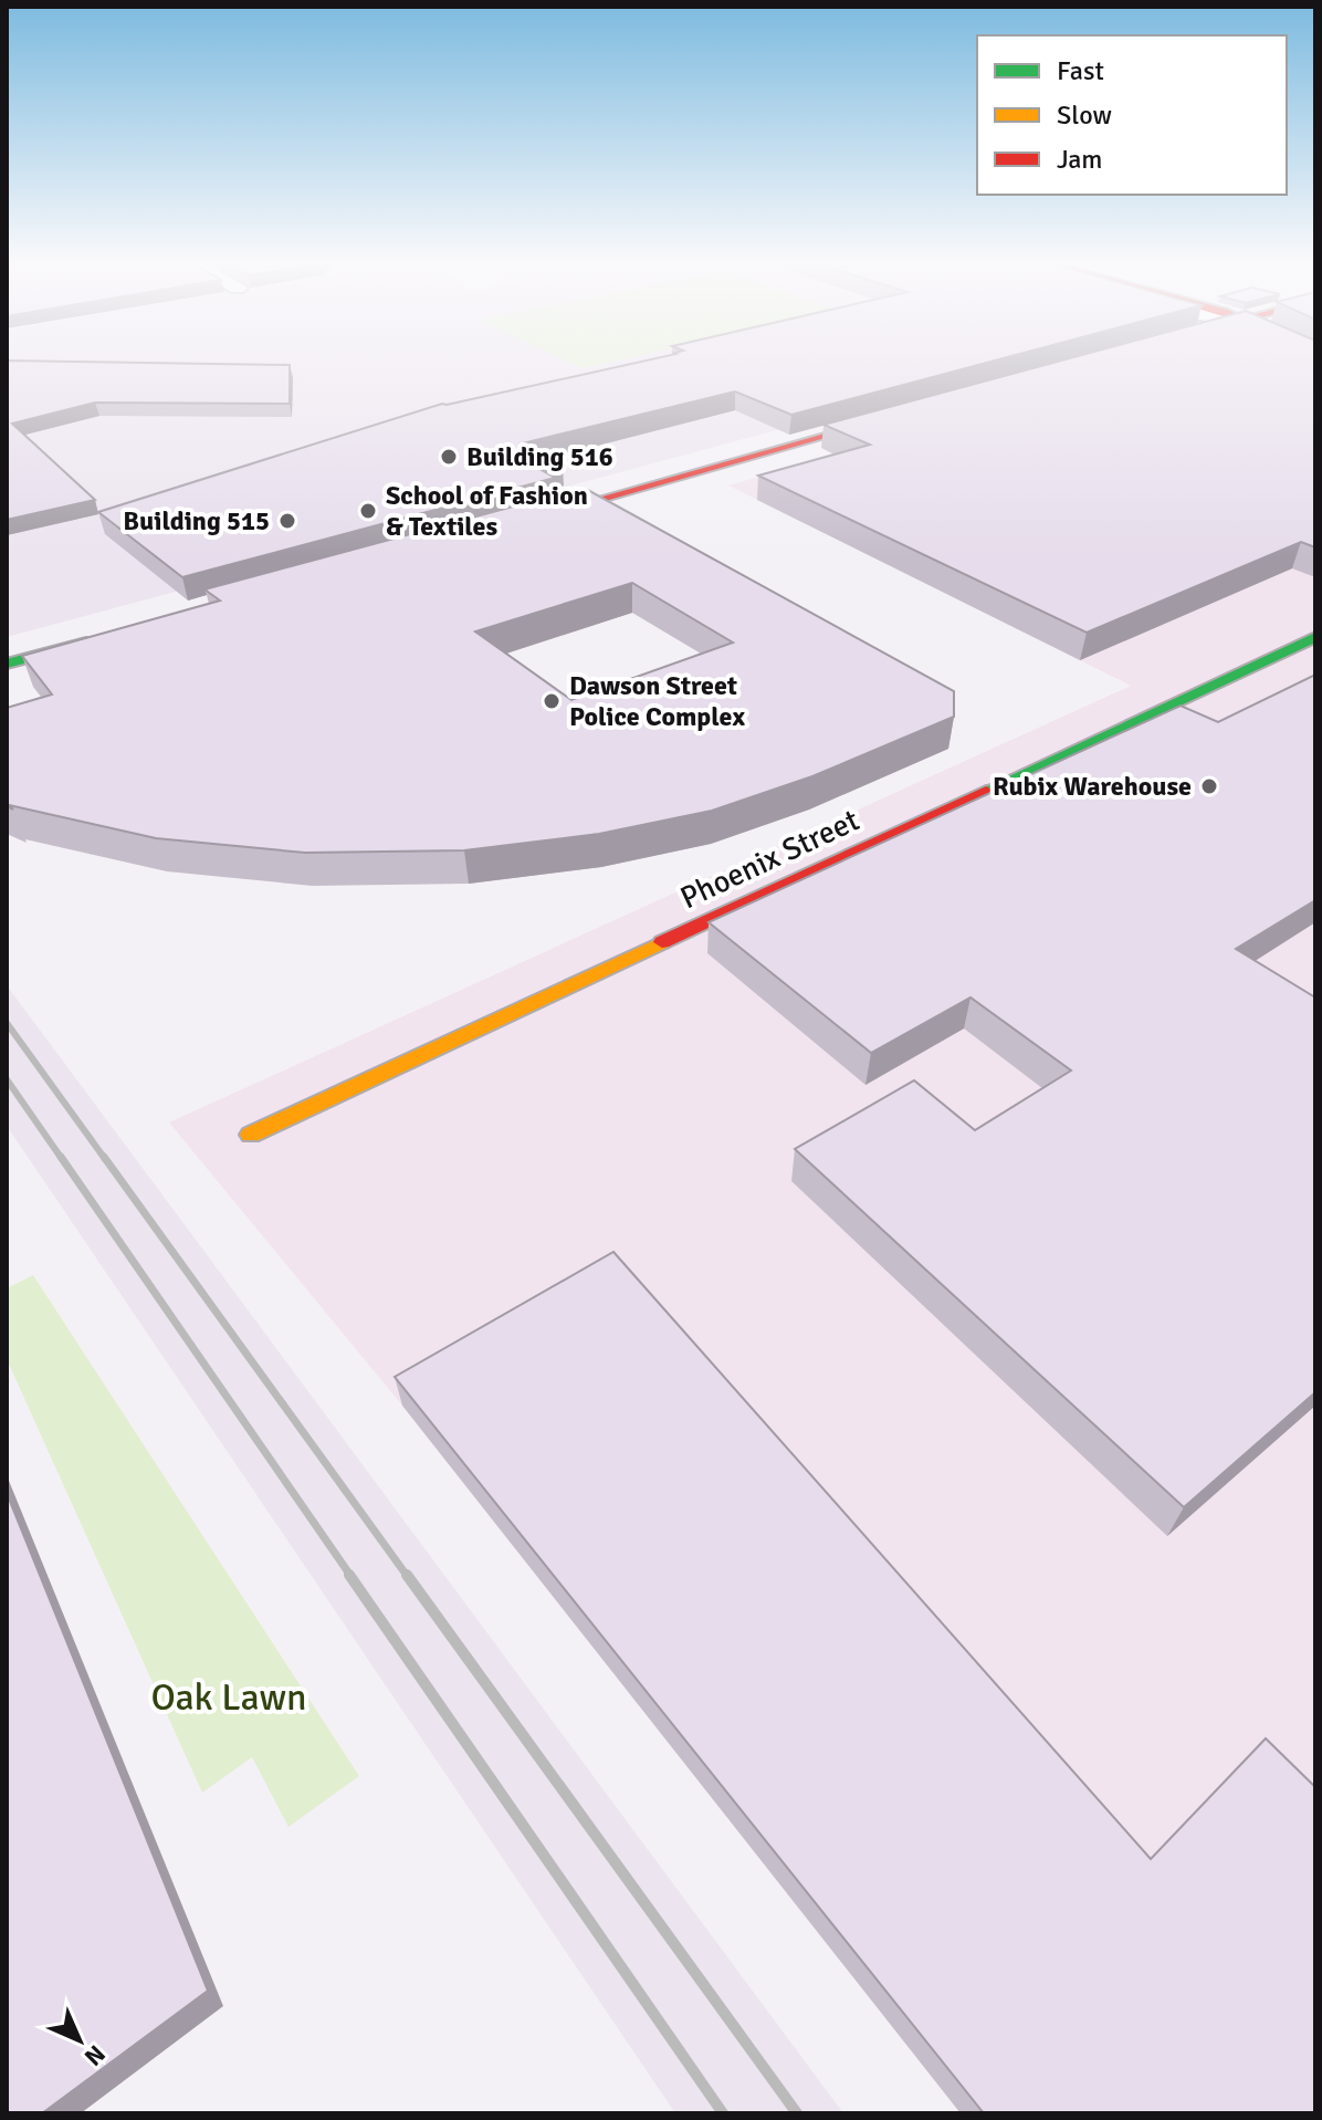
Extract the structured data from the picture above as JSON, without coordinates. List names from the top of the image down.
{
  "streets": {
    "street": ["Phoenix Street"]
  },
  "parks": ["Oak Lawn"],
  "places": [
    "Building 516",
    "School of Fashion & Textiles",
    "Building 515",
    "Dawson Street Police Complex",
    "Rubix Warehouse"
  ],
  "legend": ["Fast", "Slow", "Jam"],
  "north": "bottom right"
}
